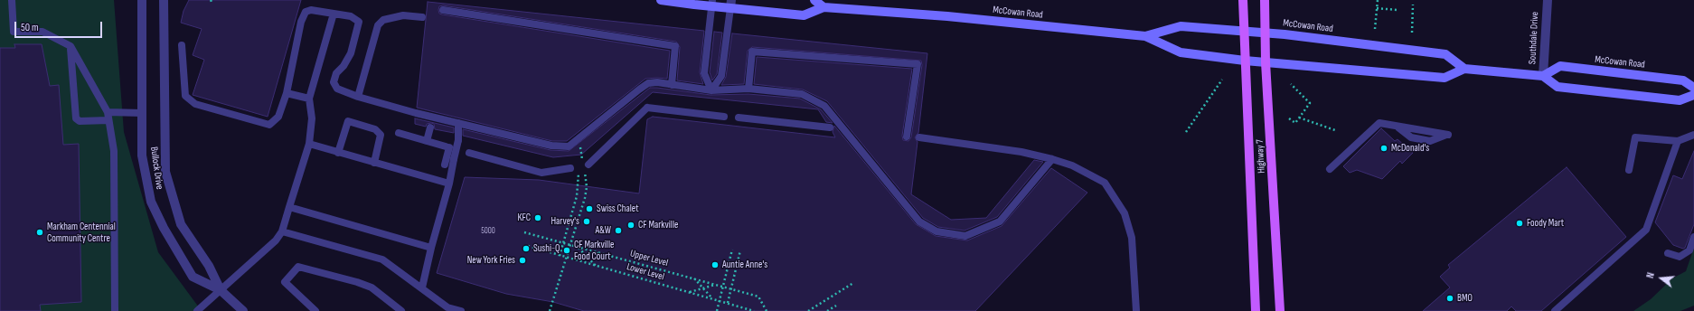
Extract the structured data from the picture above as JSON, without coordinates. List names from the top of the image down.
{
  "streets": {
    "main road": ["McCowan Road", "Highway 7"],
    "street": ["Southdale Drive", "Bullock Drive"],
    "path": ["Upper Level", "Lower Level"]
  },
  "crossings": [
    ["McCowan Road", "Southdale Drive"],
    ["McCowan Road", "Highway 7"]
  ],
  "places": [
    "McDonald's",
    "Swiss Chalet",
    "KFC",
    "Harvey's",
    "Foody Mart",
    "CF Markville",
    "A&W",
    "Markham Centennial Community Centre",
    "Sushi-Q",
    "CF Markville Food Court",
    "New York Fries",
    "Auntie Anne's",
    "BMO"
  ],
  "house_numbers": ["5000"],
  "scale_bar": "50 m",
  "north": "left"
}
